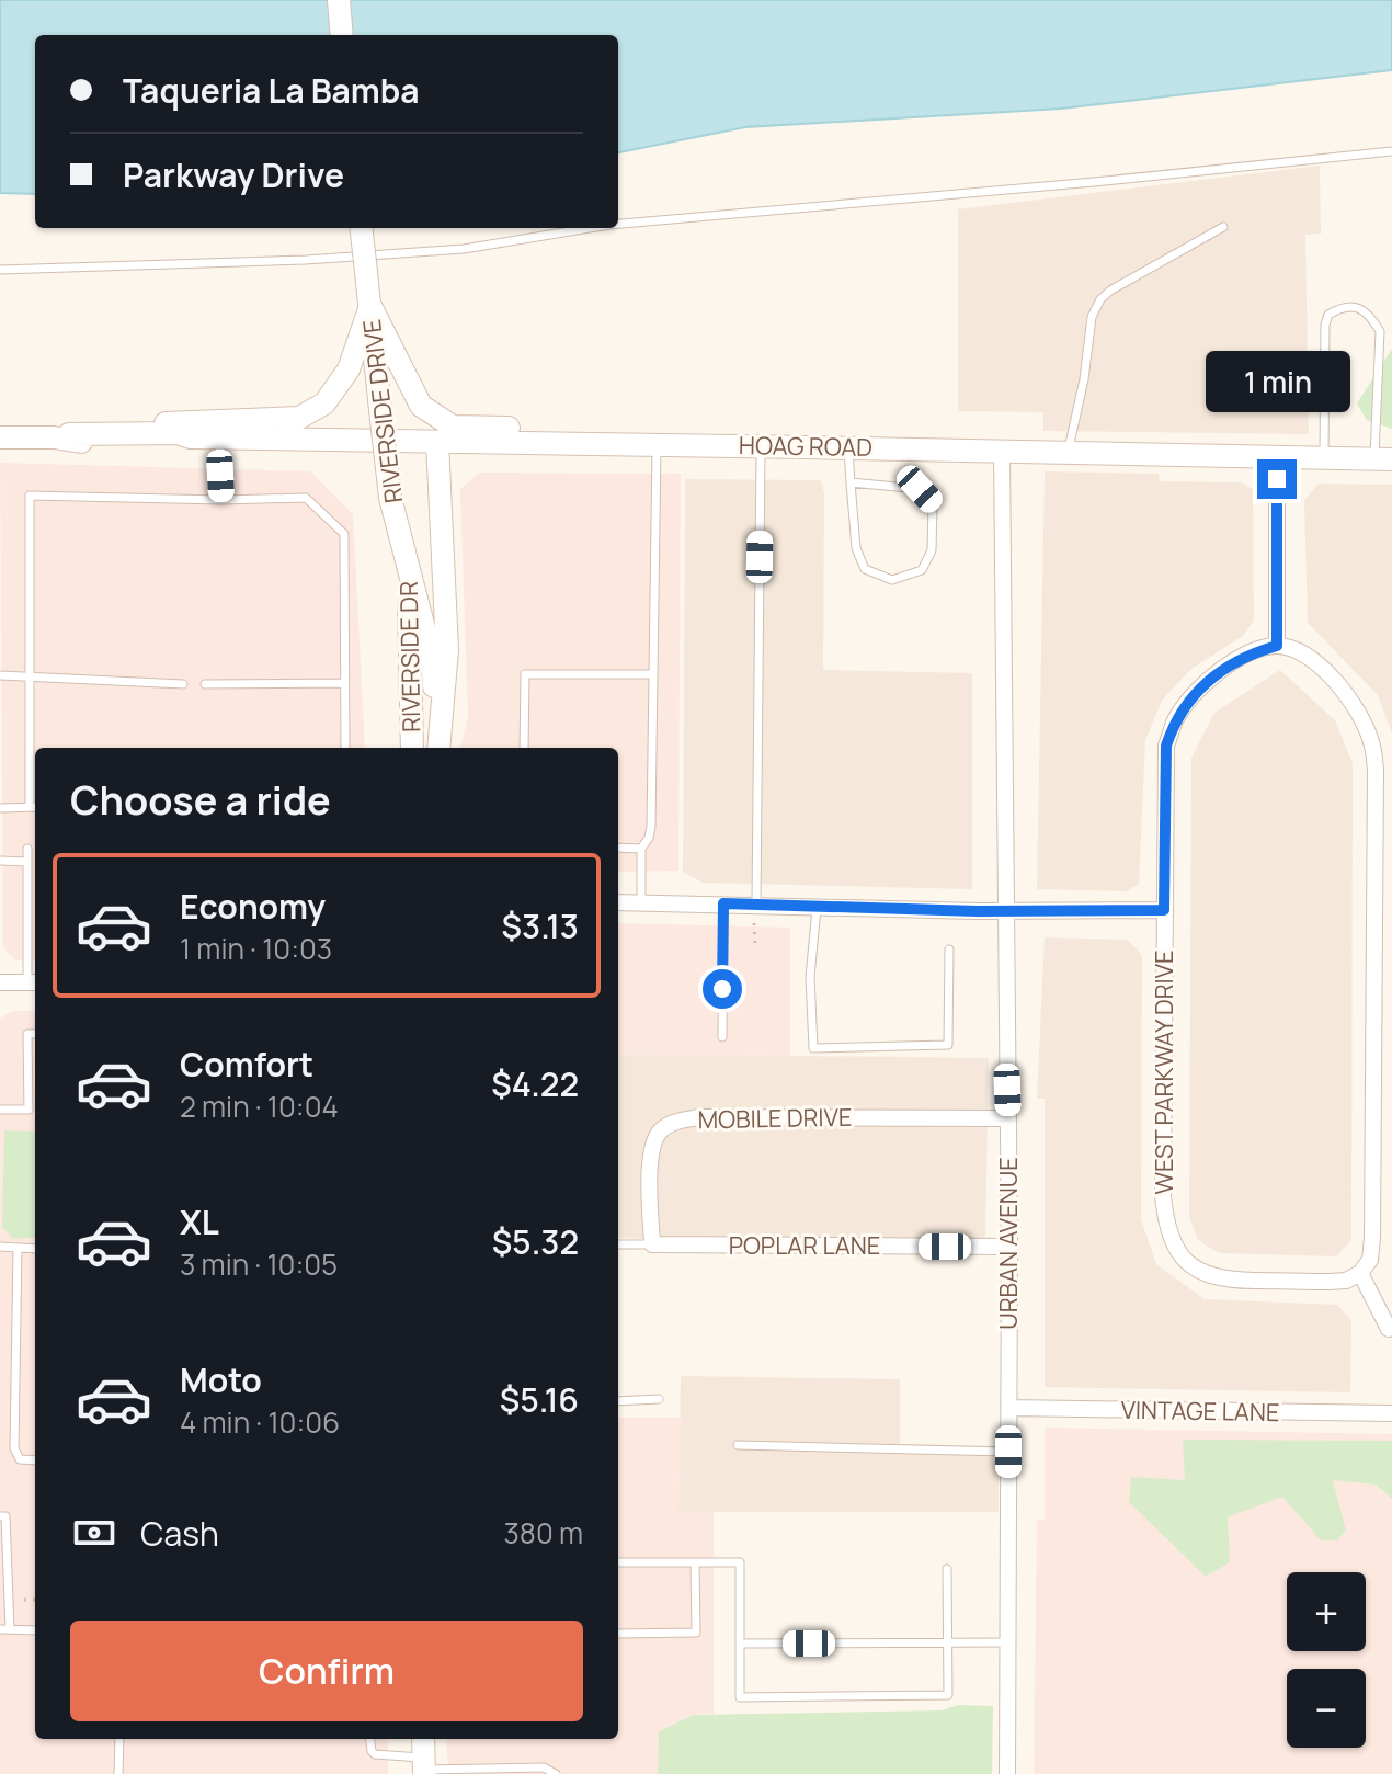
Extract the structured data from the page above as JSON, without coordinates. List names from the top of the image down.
{
  "streets": {
    "main road": ["RIVERSIDE DRIVE", "HOAG ROAD", "RIVERSIDE DR"],
    "street": [
      "WEST PARKWAY DRIVE",
      "MOBILE DRIVE",
      "URBAN AVENUE",
      "POPLAR LANE",
      "VINTAGE LANE"
    ]
  },
  "crossings": [
    ["RIVERSIDE DRIVE", "RIVERSIDE DR"],
    ["HOAG ROAD", "URBAN AVENUE"],
    ["MOBILE DRIVE", "URBAN AVENUE"],
    ["MOBILE DRIVE", "POPLAR LANE"],
    ["URBAN AVENUE", "POPLAR LANE"],
    ["URBAN AVENUE", "VINTAGE LANE"]
  ],
  "page": {
    "banner": ["Taqueria La Bamba", "Parkway Drive"],
    "bubble": "1 min",
    "heading": "Choose a ride",
    "list": [
      {
        "name": "Economy",
        "note": "1 min · 10:03",
        "value": "$3.13"
      },
      {
        "name": "Comfort",
        "note": "2 min · 10:04",
        "value": "$4.22"
      },
      {
        "name": "XL",
        "note": "3 min · 10:05",
        "value": "$5.32"
      },
      {
        "name": "Moto",
        "note": "4 min · 10:06",
        "value": "$5.16"
      }
    ],
    "pay": ["Cash", "380 m"],
    "map_buttons": ["+", "−"],
    "buttons": "Confirm"
  }
}
